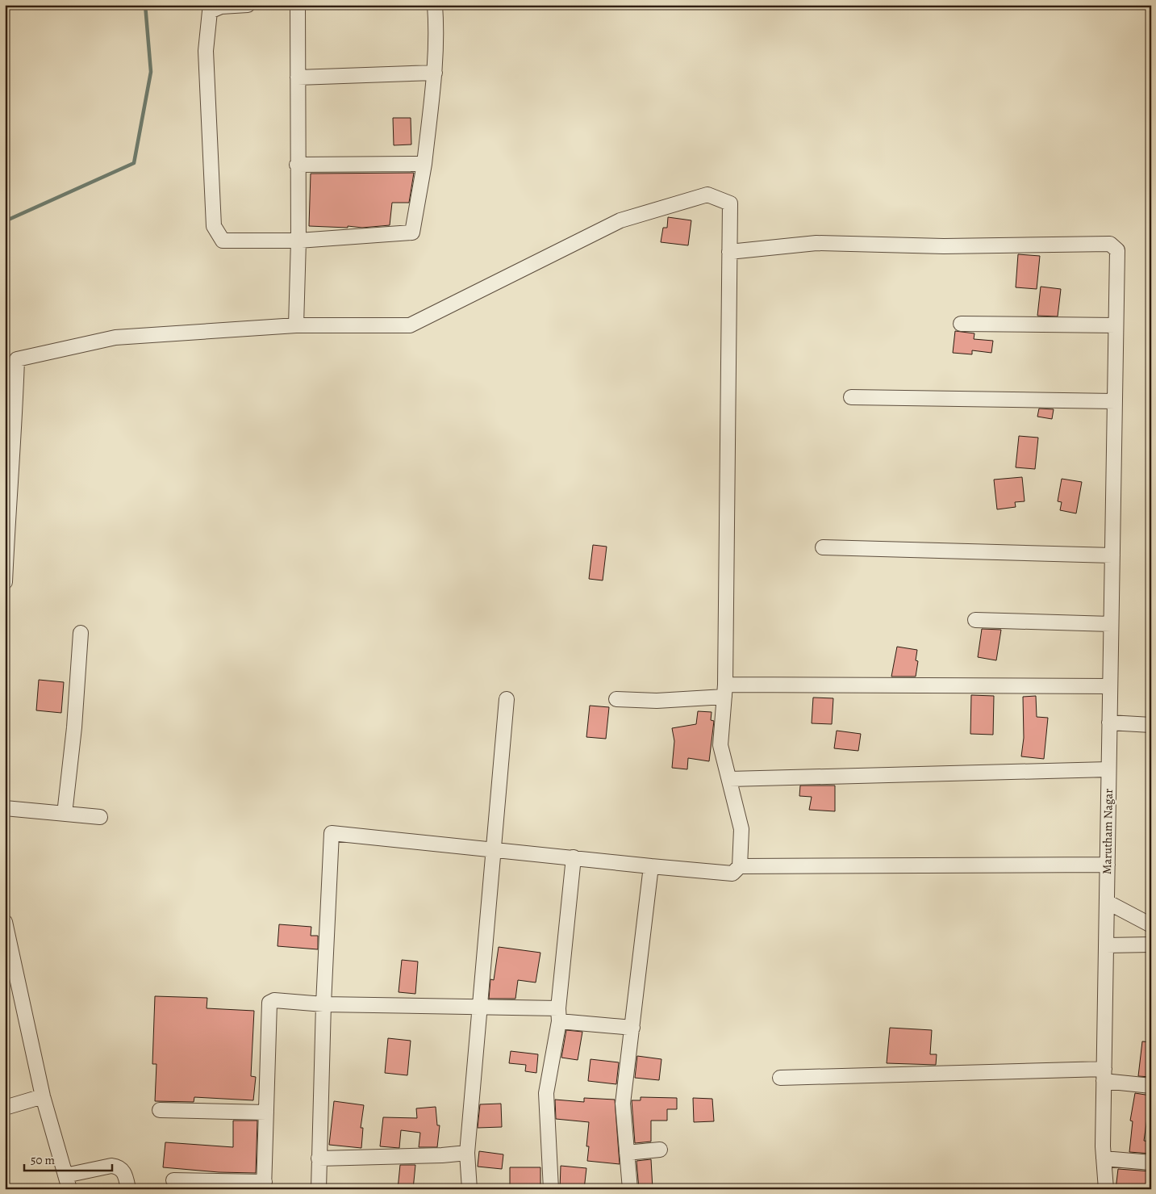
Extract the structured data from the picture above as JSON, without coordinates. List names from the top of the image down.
{
  "streets": {
    "street": ["Marutham Nagar"]
  },
  "scale_bar": "50 m"
}
